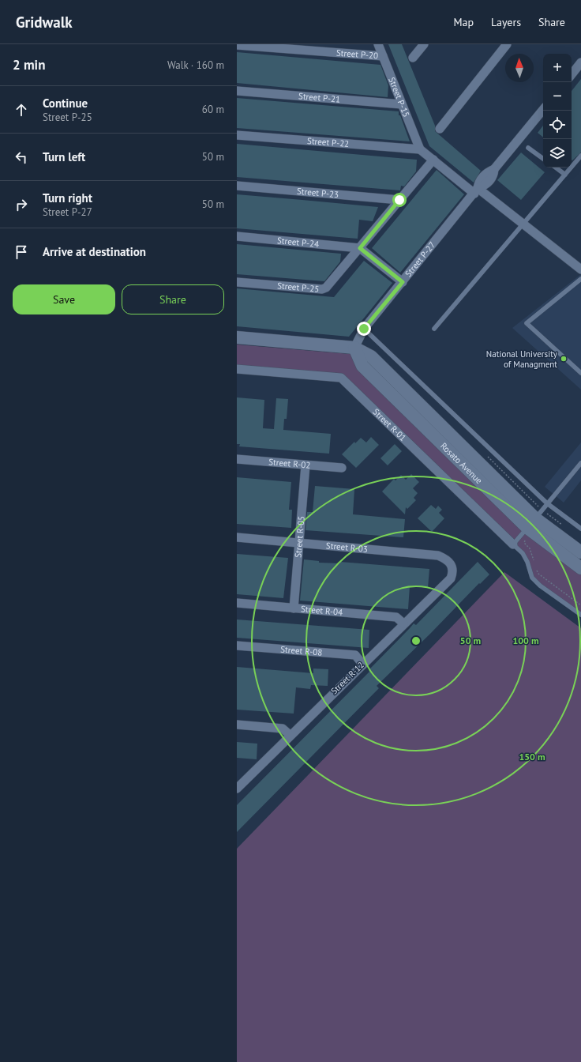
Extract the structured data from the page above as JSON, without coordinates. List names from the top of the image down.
{
  "streets": {
    "street": [
      "Street P-20",
      "Street P-15",
      "Street P-21",
      "Street P-22",
      "Street P-23",
      "Street P-24",
      "Street P-27",
      "Street P-25",
      "Street R-01",
      "Rosato Avenue",
      "Street R-02",
      "Street R-05",
      "Street R-03",
      "Street R-04",
      "Street R-08",
      "Street R-12"
    ]
  },
  "crossings": [
    ["Street P-20", "Street P-15"],
    ["Street P-15", "Street P-21"],
    ["Street P-15", "Street P-22"],
    ["Street P-23", "Street P-25"],
    ["Street P-24", "Street P-25"],
    ["Street P-27", "Rosato Avenue"],
    ["Street R-02", "Street R-05"],
    ["Street R-05", "Street R-03"],
    ["Street R-05", "Street R-04"],
    ["Street R-03", "Street R-12"],
    ["Street R-04", "Street R-12"],
    ["Street R-08", "Street R-12"]
  ],
  "places": ["National University of Managment"],
  "north": "top",
  "page": {
    "header": "Gridwalk",
    "nav": ["Map", "Layers", "Share"],
    "heading": ["2 min", "Walk · 160 m"],
    "map_buttons": ["+", "−"],
    "list": [
      ["Continue", "Street P-25", "60 m"],
      ["Turn left", "50 m"],
      ["Turn right", "Street P-27", "50 m"],
      "Arrive at destination"
    ],
    "buttons": ["Save", "Share"]
  },
  "rings": ["50 m", "100 m", "150 m"]
}
